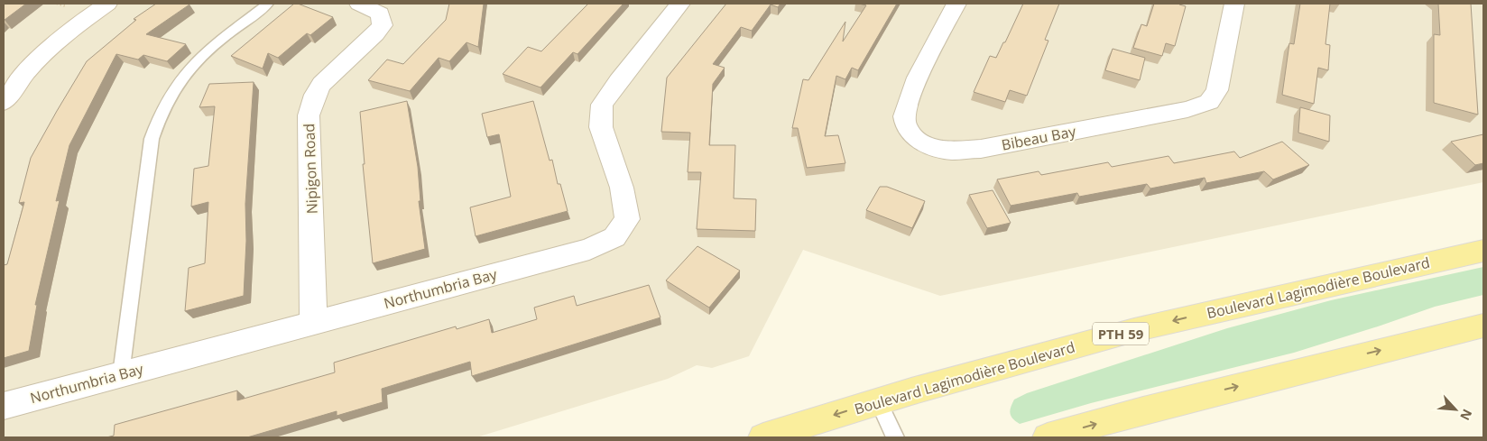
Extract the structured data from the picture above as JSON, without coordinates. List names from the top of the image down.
{
  "streets": {
    "main road": ["Boulevard Lagimodière Boulevard", "PTH 59"],
    "street": ["Bibeau Bay", "Nipigon Road", "Northumbria Bay"]
  },
  "crossings": [
    ["Nipigon Road", "Northumbria Bay"]
  ],
  "north": "bottom right"
}
